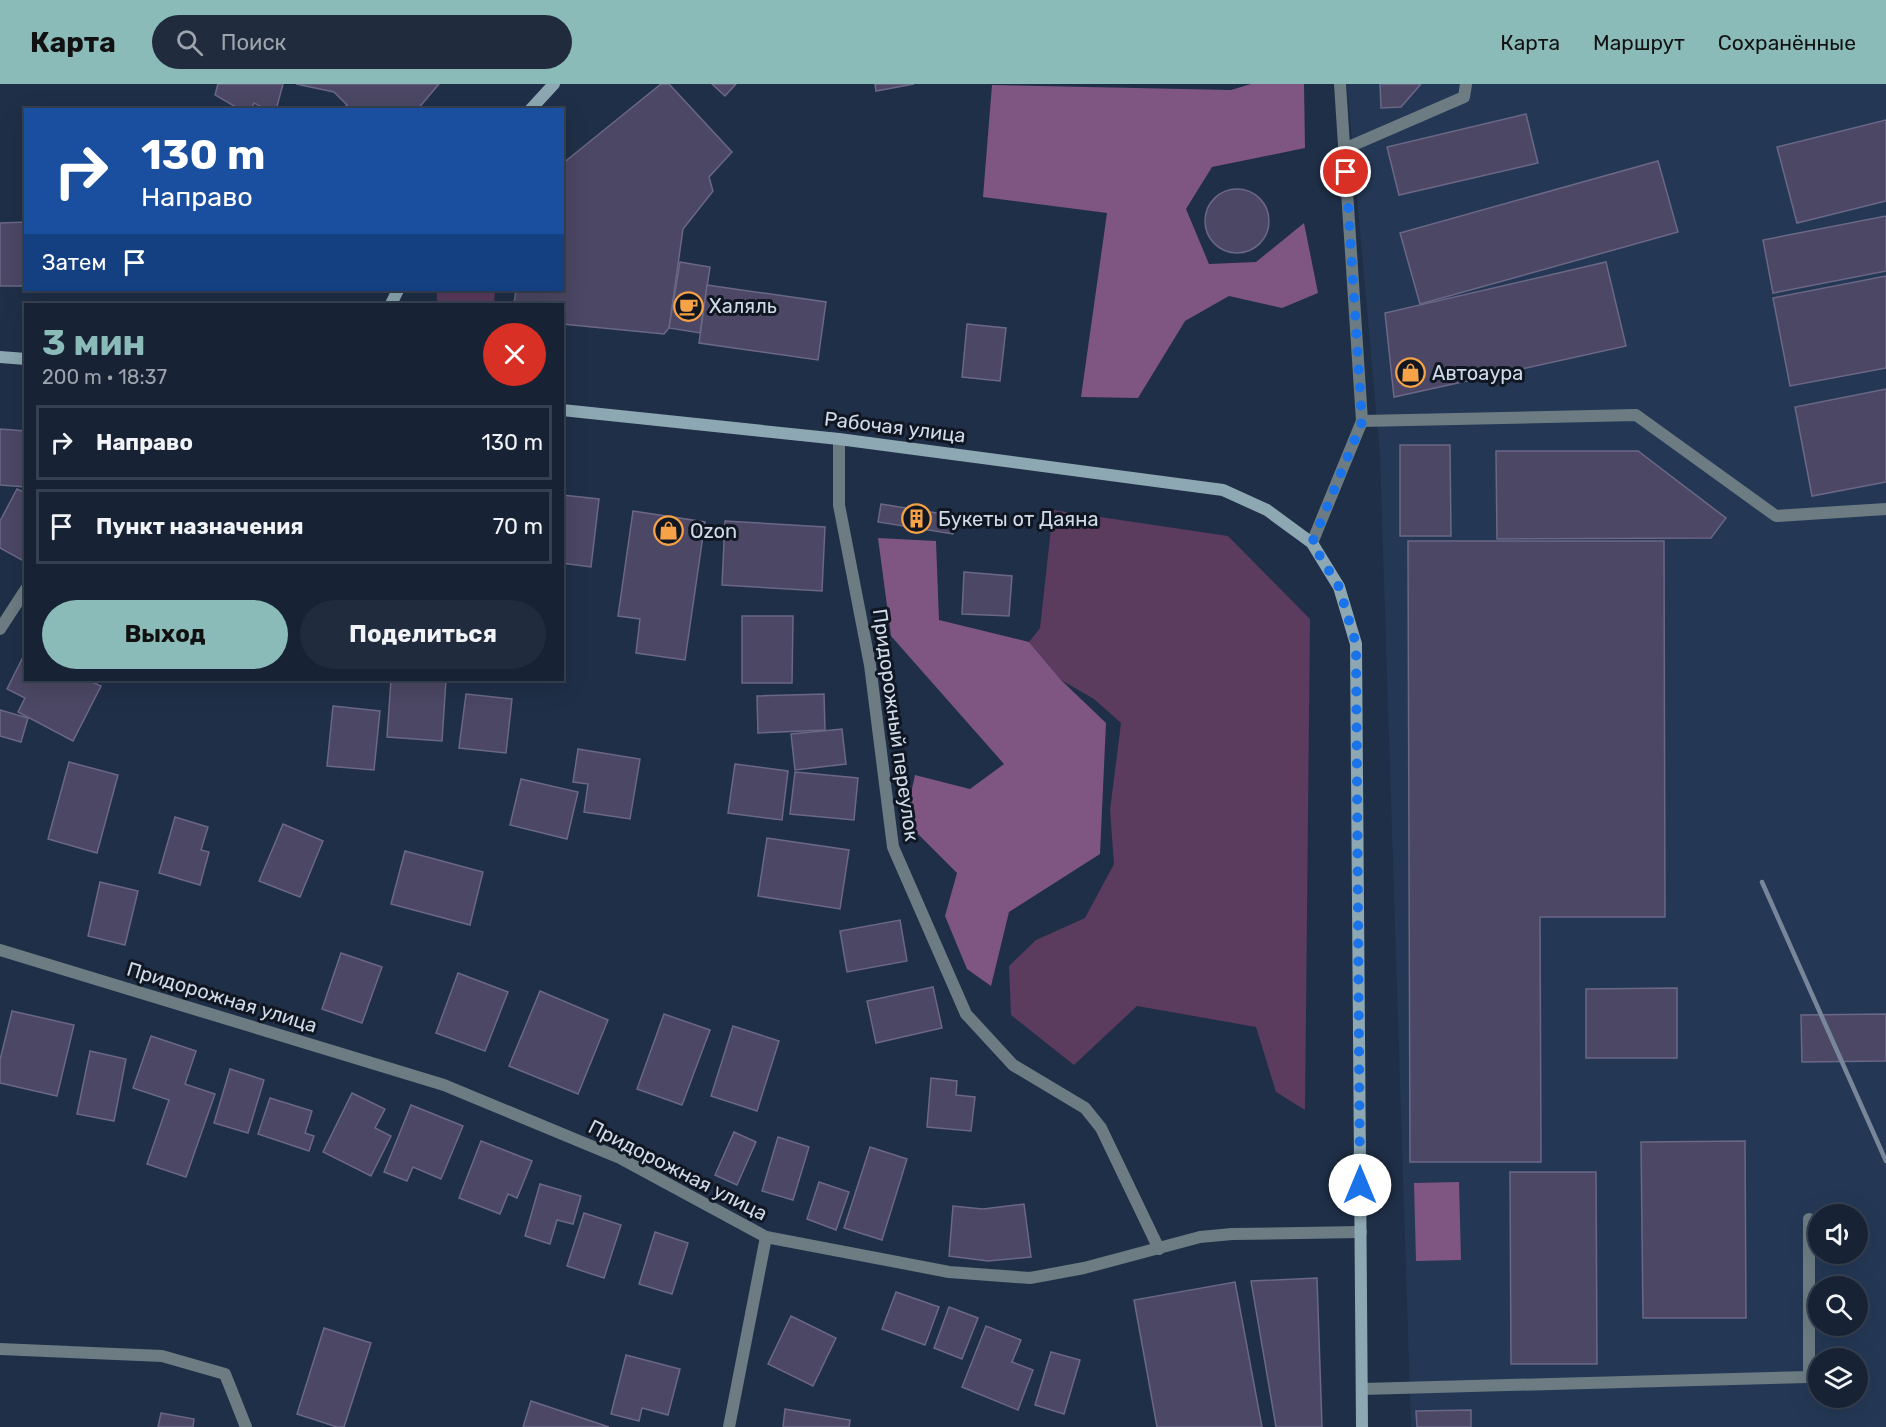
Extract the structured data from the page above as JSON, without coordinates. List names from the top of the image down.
{
  "streets": {
    "street": ["Рабочая улица", "Придорожный переулок", "Придорожная улица"]
  },
  "crossings": [
    ["Рабочая улица", "Придорожный переулок"],
    ["Придорожный переулок", "Придорожная улица"]
  ],
  "places": {
    "cafe": ["Халяль"],
    "shop": ["Автоаура", "Ozon"],
    "building": ["Букеты от Даяна"]
  },
  "page": {
    "header": "Карта",
    "search": "Поиск",
    "nav": ["Карта", "Маршрут", "Сохранённые"],
    "turn": ["130 m", "Направо"],
    "then": "Затем",
    "heading": ["3 мин", "200 m · 18:37"],
    "list": [
      {
        "name": "Направо",
        "value": "130 m"
      },
      {
        "name": "Пункт назначения",
        "value": "70 m"
      }
    ],
    "buttons": ["Выход", "Поделиться"]
  }
}
